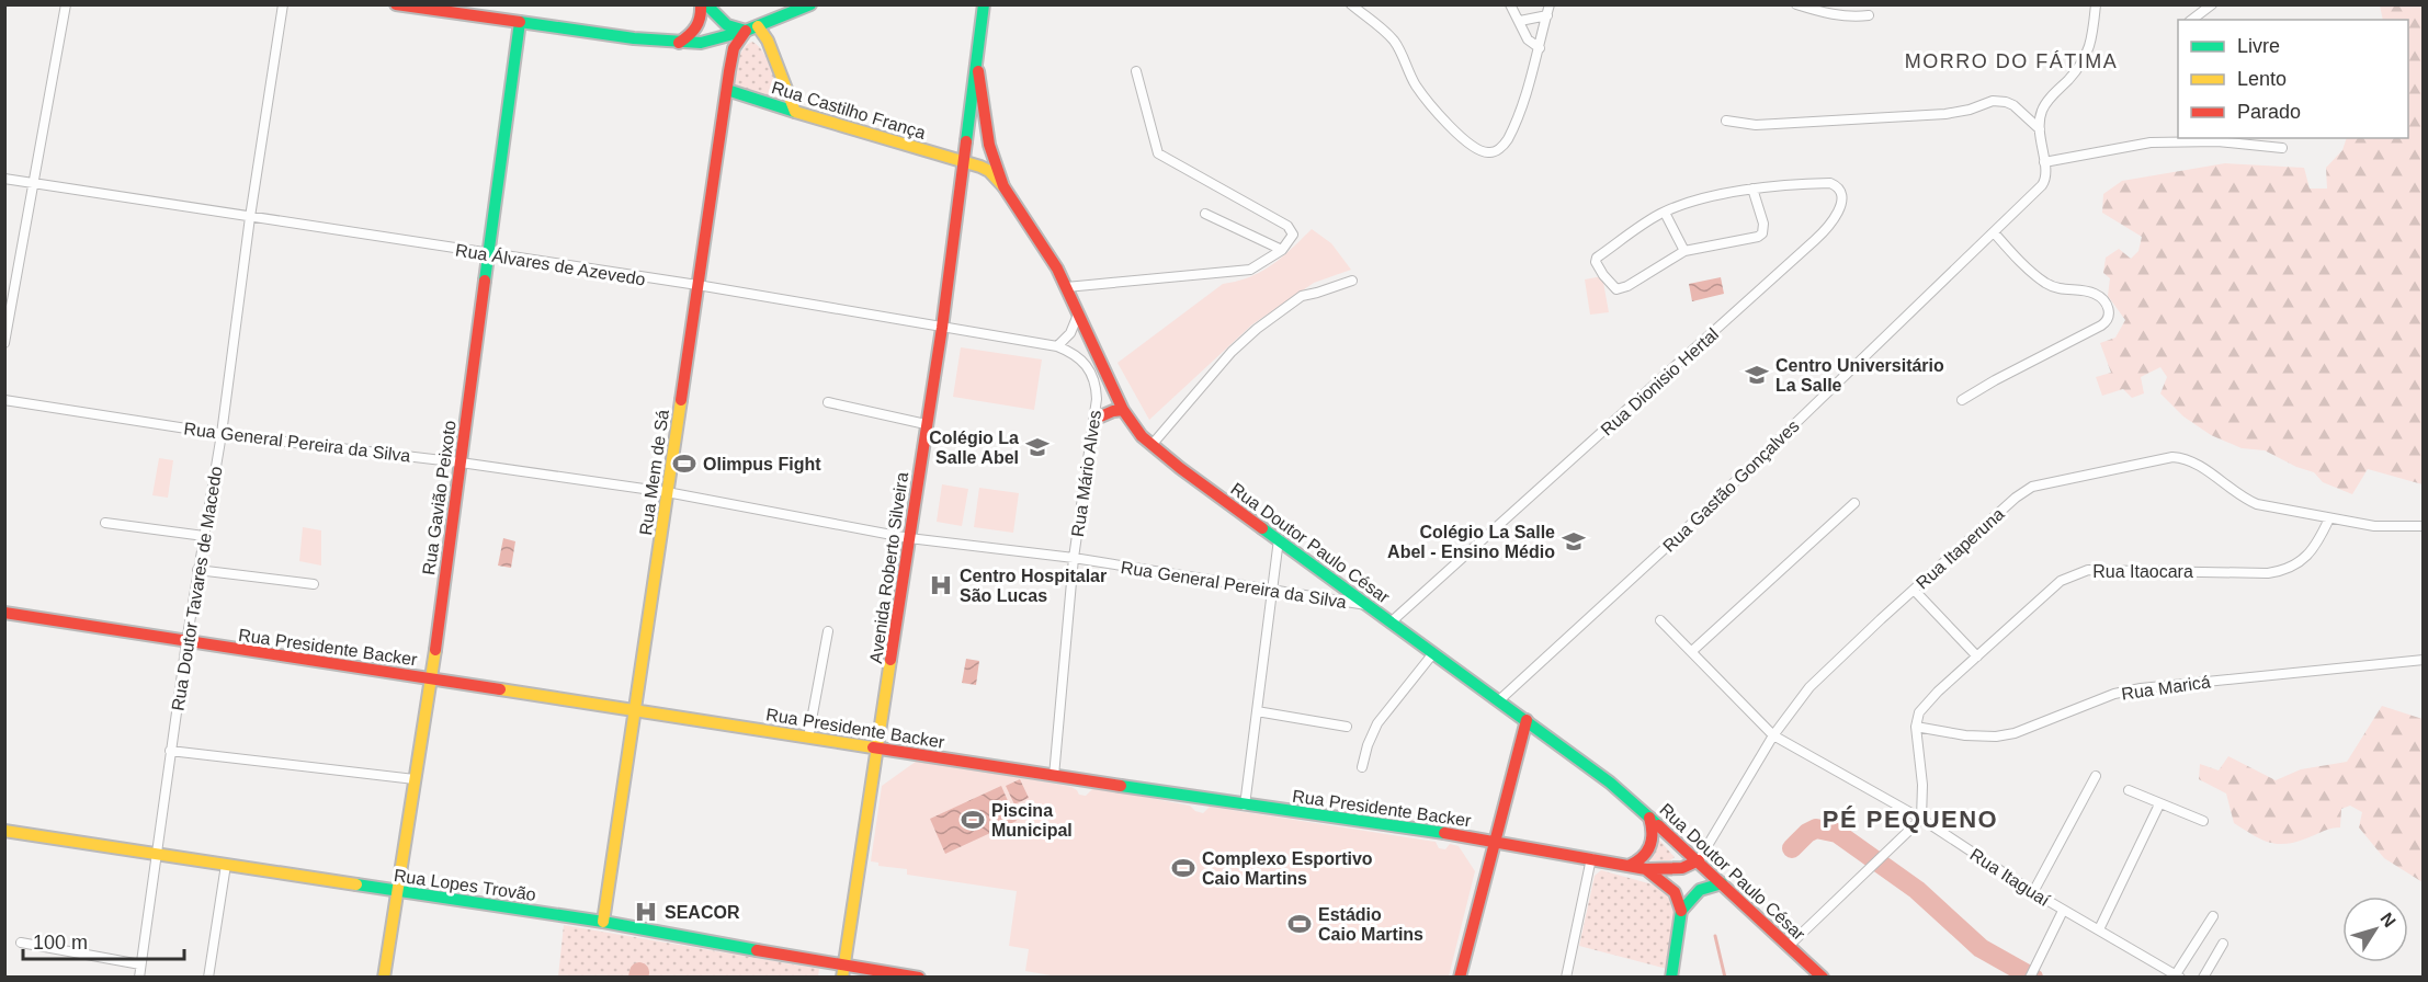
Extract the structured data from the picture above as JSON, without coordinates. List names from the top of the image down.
{
  "streets": {
    "main road": [
      "Rua Castilho França",
      "Rua Mem de Sá",
      "Rua Gavião Peixoto",
      "Rua Doutor Paulo César",
      "Avenida Roberto Silveira",
      "Rua Presidente Backer",
      "Rua Lopes Trovão"
    ],
    "street": [
      "Rua Álvares de Azevedo",
      "Rua Dionisio Hertal",
      "Rua General Pereira da Silva",
      "Rua Mário Alves",
      "Rua Gastão Gonçalves",
      "Rua Itaperuna",
      "Rua Itaocara",
      "Rua Doutor Tavares de Macedo",
      "Rua Maricá",
      "Rua Itaguaí"
    ]
  },
  "crossings": [
    ["Rua Castilho França", "Rua Mem de Sá"],
    ["Rua Castilho França", "Rua Doutor Paulo César"],
    ["Rua Castilho França", "Avenida Roberto Silveira"],
    ["Rua Álvares de Azevedo", "Rua Mem de Sá"],
    ["Rua Álvares de Azevedo", "Rua Mário Alves"],
    ["Rua Álvares de Azevedo", "Rua Gavião Peixoto"],
    ["Rua Álvares de Azevedo", "Avenida Roberto Silveira"],
    ["Rua Álvares de Azevedo", "Rua Doutor Tavares de Macedo"],
    ["Rua Dionisio Hertal", "Rua Doutor Paulo César"],
    ["Rua General Pereira da Silva", "Rua Mem de Sá"],
    ["Rua General Pereira da Silva", "Rua Mário Alves"],
    ["Rua General Pereira da Silva", "Rua Gavião Peixoto"],
    ["Rua General Pereira da Silva", "Rua Doutor Paulo César"],
    ["Rua General Pereira da Silva", "Avenida Roberto Silveira"],
    ["Rua General Pereira da Silva", "Rua Doutor Tavares de Macedo"],
    ["Rua Mem de Sá", "Rua Presidente Backer"],
    ["Rua Mem de Sá", "Rua Lopes Trovão"],
    ["Rua Mário Alves", "Rua Presidente Backer"],
    ["Rua Gastão Gonçalves", "Rua Doutor Paulo César"],
    ["Rua Gavião Peixoto", "Rua Presidente Backer"],
    ["Rua Gavião Peixoto", "Rua Lopes Trovão"],
    ["Rua Doutor Paulo César", "Rua Itaperuna"],
    ["Rua Doutor Paulo César", "Avenida Roberto Silveira"],
    ["Rua Doutor Paulo César", "Rua Presidente Backer"],
    ["Rua Itaperuna", "Rua Itaocara"],
    ["Rua Itaperuna", "Rua Presidente Backer"],
    ["Rua Itaperuna", "Rua Itaguaí"],
    ["Avenida Roberto Silveira", "Rua Presidente Backer"],
    ["Avenida Roberto Silveira", "Rua Lopes Trovão"],
    ["Rua Itaocara", "Rua Maricá"],
    ["Rua Doutor Tavares de Macedo", "Rua Presidente Backer"],
    ["Rua Doutor Tavares de Macedo", "Rua Lopes Trovão"]
  ],
  "districts": ["MORRO DO FÁTIMA", "PÉ PEQUENO"],
  "places": {
    "school or university": ["Centro Universitário La Salle", "Colégio La Salle Abel", "Colégio La Salle Abel - Ensino Médio"],
    "sports": [
      "Olimpus Fight",
      "Piscina Municipal",
      "Complexo Esportivo Caio Martins",
      "Estádio Caio Martins"
    ],
    "hospital": ["Centro Hospitalar São Lucas", "SEACOR"]
  },
  "legend": ["Livre", "Lento", "Parado"],
  "scale_bar": "100 m",
  "north": "top right"
}
